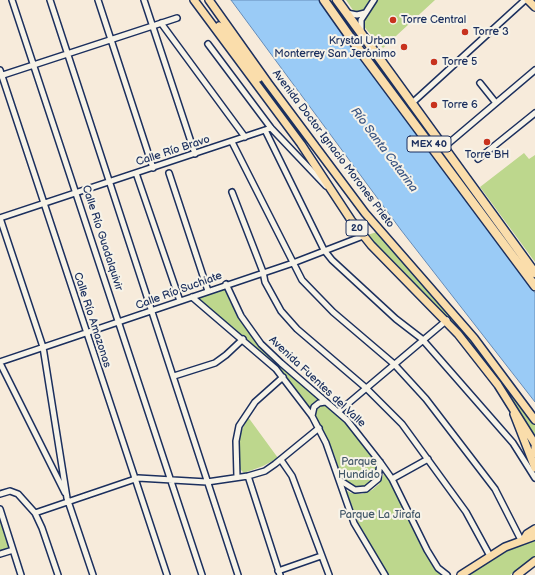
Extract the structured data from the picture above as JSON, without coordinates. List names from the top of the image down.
{
  "streets": {
    "highway": ["MEX 40"],
    "main road": ["Avenida Doctor Ignacio Morones Prieto", "20"],
    "street": [
      "Calle Río Bravo",
      "Calle Río Guadalquivir",
      "Calle Río Suchiate",
      "Calle Río Amazonas",
      "Avenida Fuentes del Valle"
    ]
  },
  "crossings": [
    ["Avenida Doctor Ignacio Morones Prieto", "Calle Río Suchiate"],
    ["Calle Río Bravo", "Calle Río Guadalquivir"],
    ["Calle Río Bravo", "Calle Río Amazonas"],
    ["Calle Río Guadalquivir", "Calle Río Suchiate"],
    ["Calle Río Suchiate", "Calle Río Amazonas"],
    ["Calle Río Suchiate", "Avenida Fuentes del Valle"]
  ],
  "water": ["Río Santa Catarina"],
  "parks": ["Parque Hundido", "Parque La Jirafa"],
  "places": [
    "Torre Central",
    "Torre 3",
    "Krystal Urban Monterrey San Jerónimo",
    "Torre 5",
    "Torre 6",
    "Torre BH"
  ]
}
